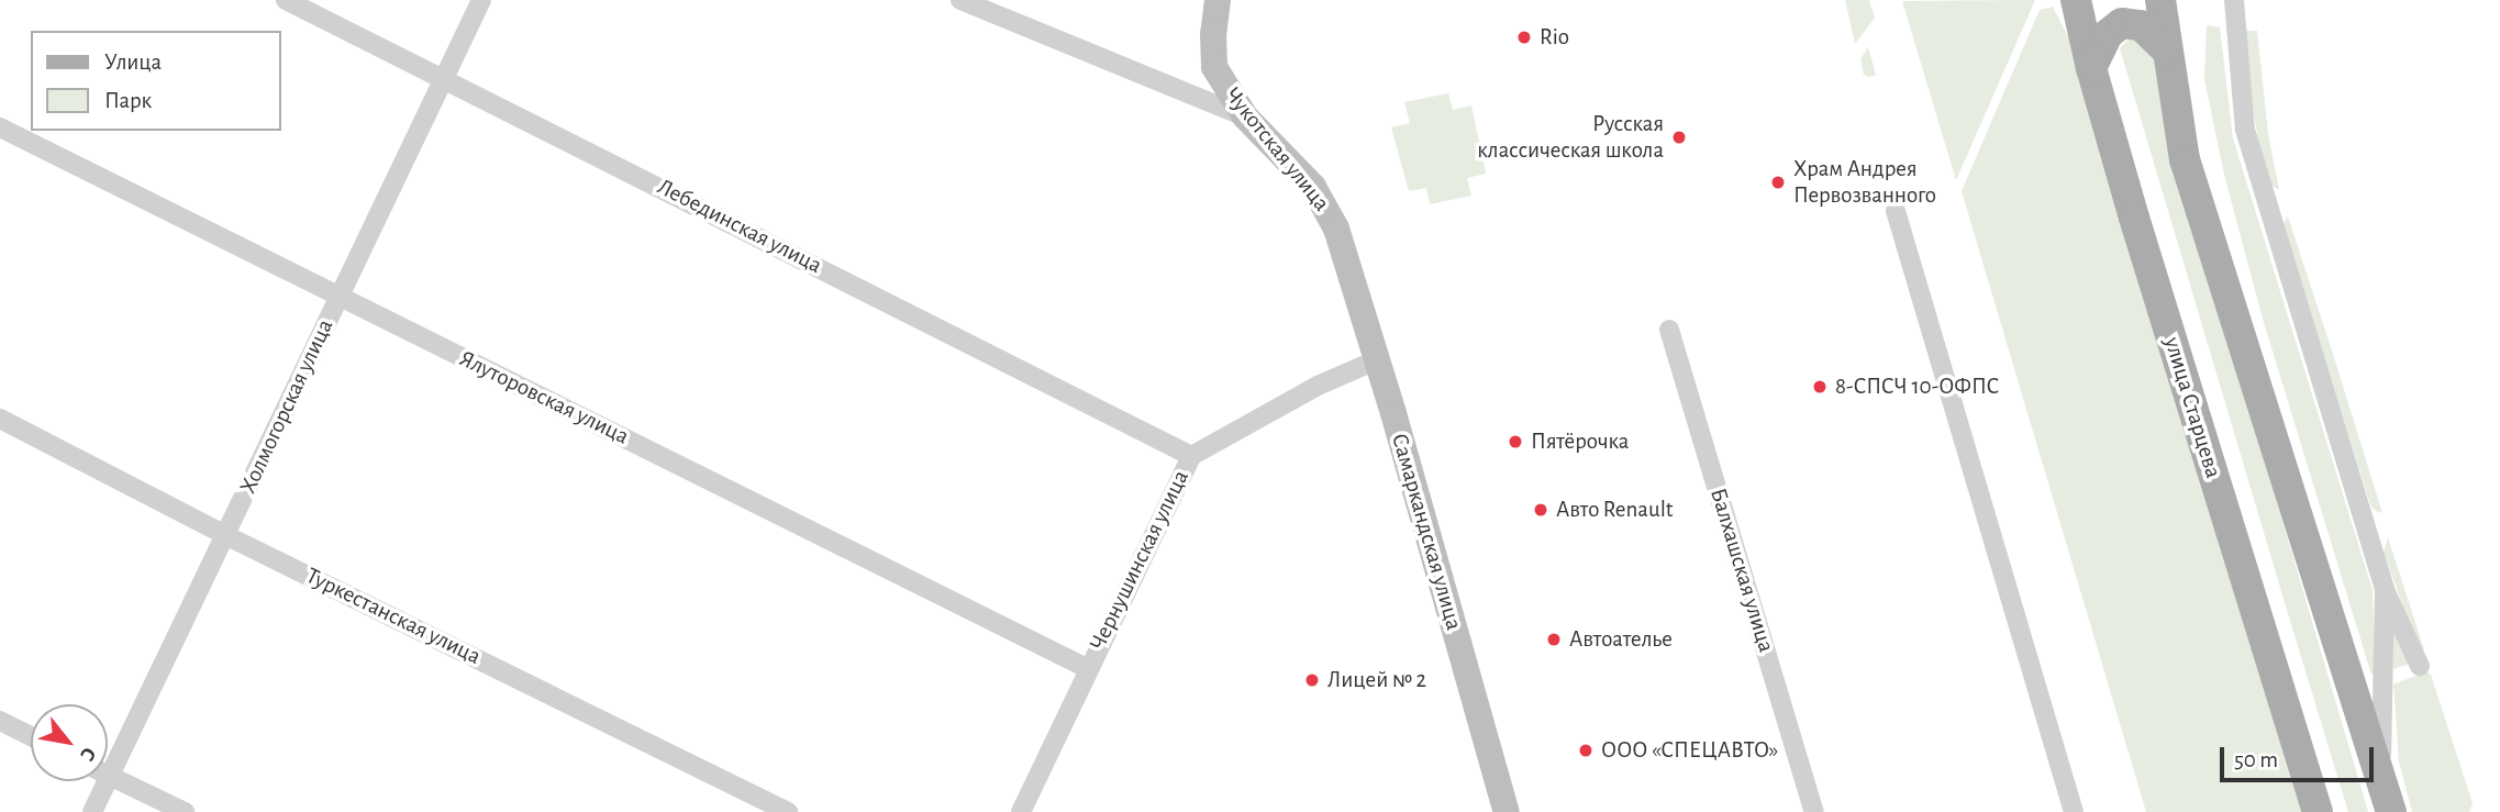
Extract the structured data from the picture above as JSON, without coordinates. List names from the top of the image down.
{
  "streets": {
    "main road": ["Чукотская улица", "улица Старцева", "Самаркандская улица"],
    "street": [
      "Лебединская улица",
      "Ялуторовская улица",
      "Холмогорская улица",
      "Чернушинская улица",
      "Балхашская улица",
      "Туркестанская улица"
    ]
  },
  "crossings": [
    ["Чукотская улица", "Самаркандская улица"],
    ["Лебединская улица", "Холмогорская улица"],
    ["Лебединская улица", "Чернушинская улица"],
    ["Ялуторовская улица", "Холмогорская улица"],
    ["Ялуторовская улица", "Чернушинская улица"],
    ["Холмогорская улица", "Туркестанская улица"],
    ["Самаркандская улица", "Чернушинская улица"]
  ],
  "places": [
    "Rio",
    "Русская классическая школа",
    "Храм Андрея Первозванного",
    "8-СПСЧ 10-ОФПС",
    "Пятёрочка",
    "Авто Renault",
    "Автоателье",
    "Лицей № 2",
    "ООО «СПЕЦАВТО»"
  ],
  "legend": ["Улица", "Парк"],
  "scale_bar": "50 m",
  "north": "bottom right"
}
